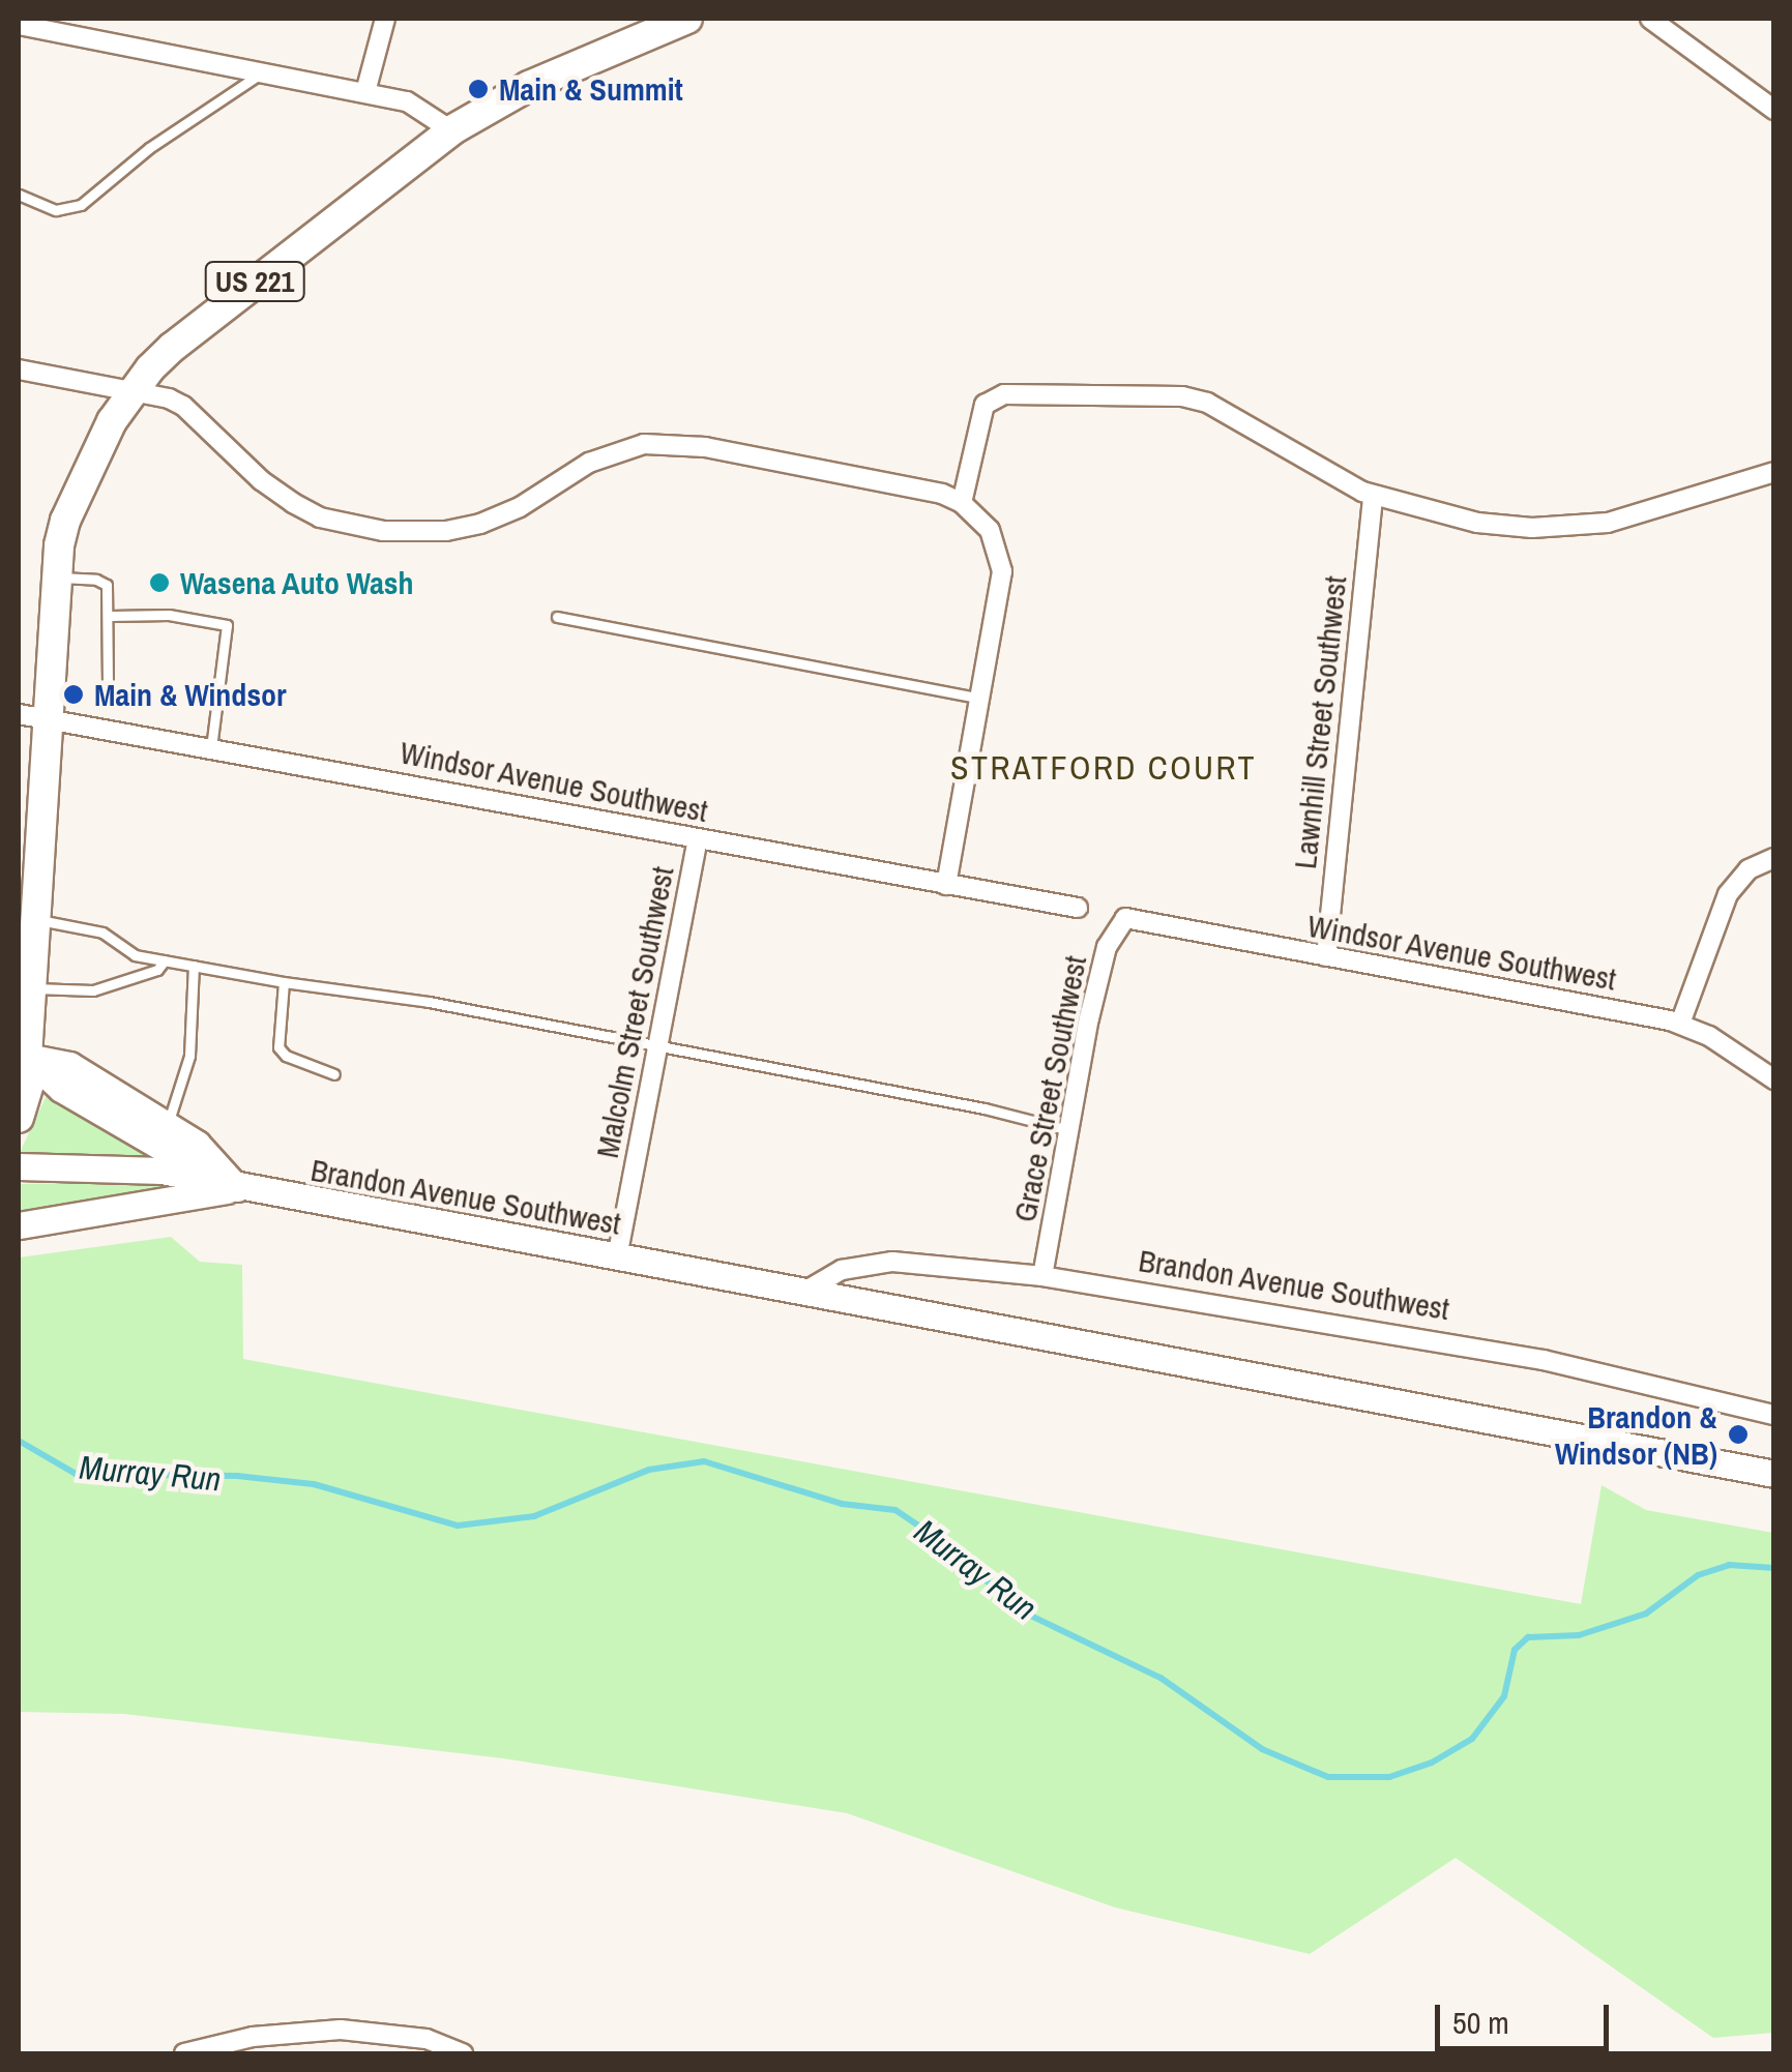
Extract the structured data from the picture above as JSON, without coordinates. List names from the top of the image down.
{
  "streets": {
    "main road": ["US 221", "Brandon Avenue Southwest"],
    "street": [
      "Lawnhill Street Southwest",
      "Windsor Avenue Southwest",
      "Malcolm Street Southwest",
      "Grace Street Southwest"
    ]
  },
  "crossings": [
    ["US 221", "Windsor Avenue Southwest"],
    ["Lawnhill Street Southwest", "Windsor Avenue Southwest"],
    ["Windsor Avenue Southwest", "Malcolm Street Southwest"],
    ["Windsor Avenue Southwest", "Grace Street Southwest"],
    ["Malcolm Street Southwest", "Brandon Avenue Southwest"],
    ["Grace Street Southwest", "Brandon Avenue Southwest"]
  ],
  "districts": ["STRATFORD COURT"],
  "water": ["Murray Run"],
  "places": [
    "Main & Summit",
    "Wasena Auto Wash",
    "Main & Windsor",
    "Brandon & Windsor (NB)"
  ],
  "scale_bar": "50 m"
}
